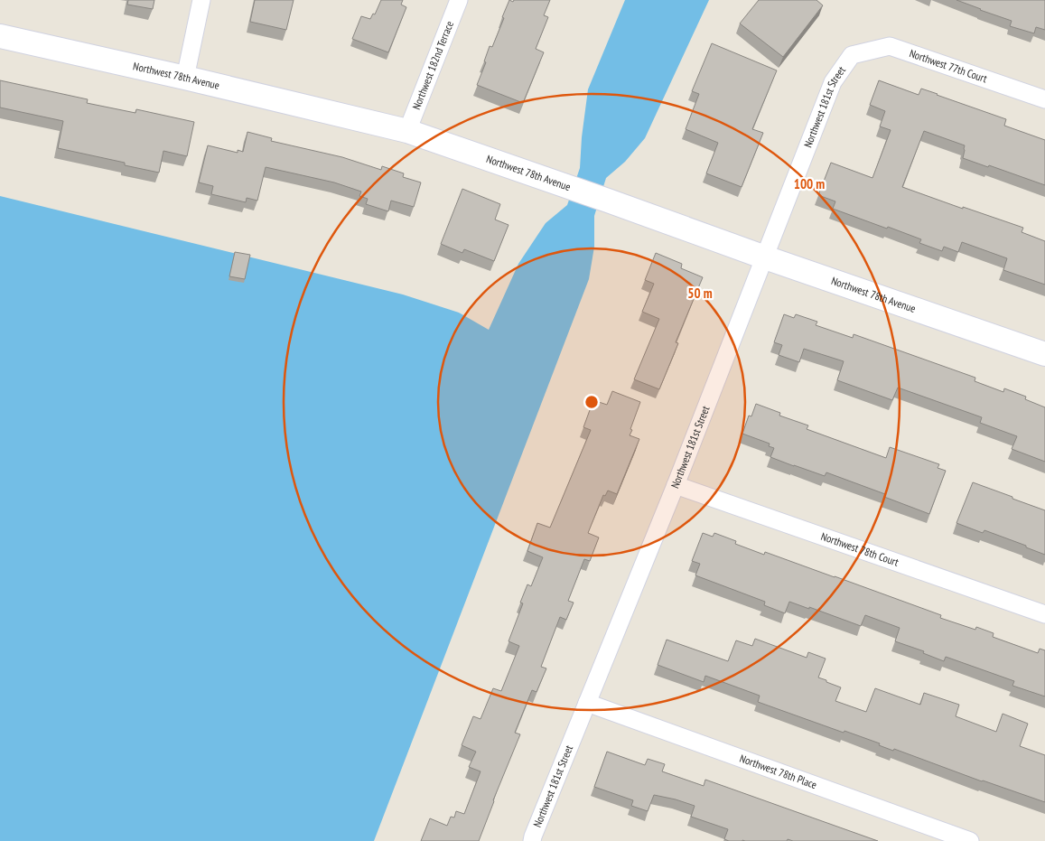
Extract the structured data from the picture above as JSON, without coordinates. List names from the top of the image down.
{
  "streets": {
    "street": [
      "Northwest 182nd Terrace",
      "Northwest 77th Court",
      "Northwest 78th Avenue",
      "Northwest 181st Street",
      "Northwest 78th Court",
      "Northwest 78th Place"
    ]
  },
  "crossings": [
    ["Northwest 182nd Terrace", "Northwest 78th Avenue"],
    ["Northwest 77th Court", "Northwest 181st Street"],
    ["Northwest 78th Avenue", "Northwest 181st Street"],
    ["Northwest 181st Street", "Northwest 78th Court"],
    ["Northwest 181st Street", "Northwest 78th Place"]
  ],
  "rings": ["100 m", "50 m"]
}
